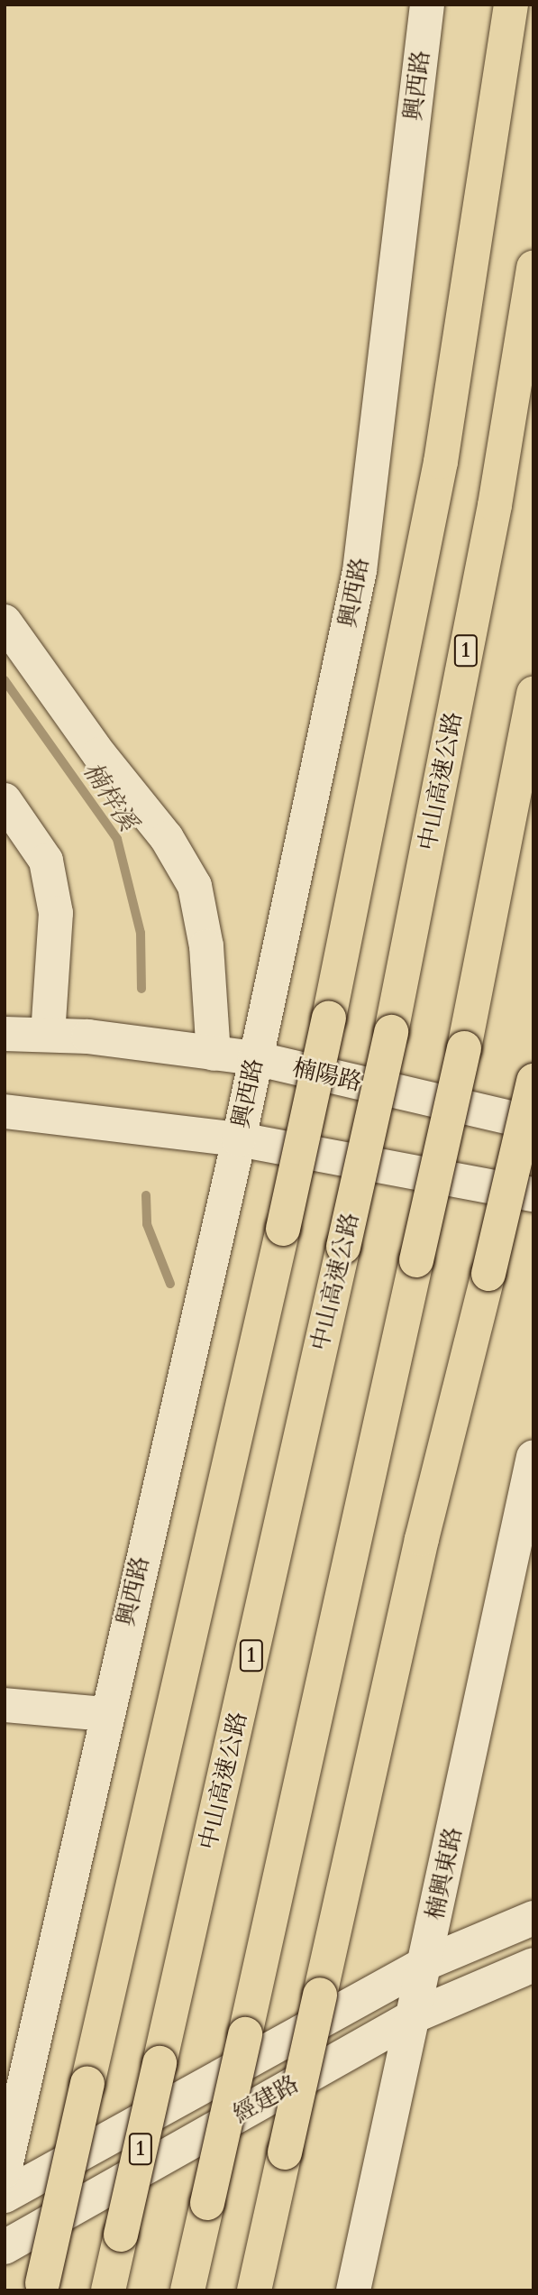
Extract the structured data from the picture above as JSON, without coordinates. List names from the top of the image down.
{
  "streets": {
    "highway": ["1", "中山高速公路"],
    "street": [
      "興西路",
      "楠陽路",
      "楠興東路",
      "經建路"
    ]
  },
  "crossings": [
    ["興西路", "楠陽路"],
    ["楠興東路", "經建路"]
  ],
  "water": ["楠梓溪"]
}
